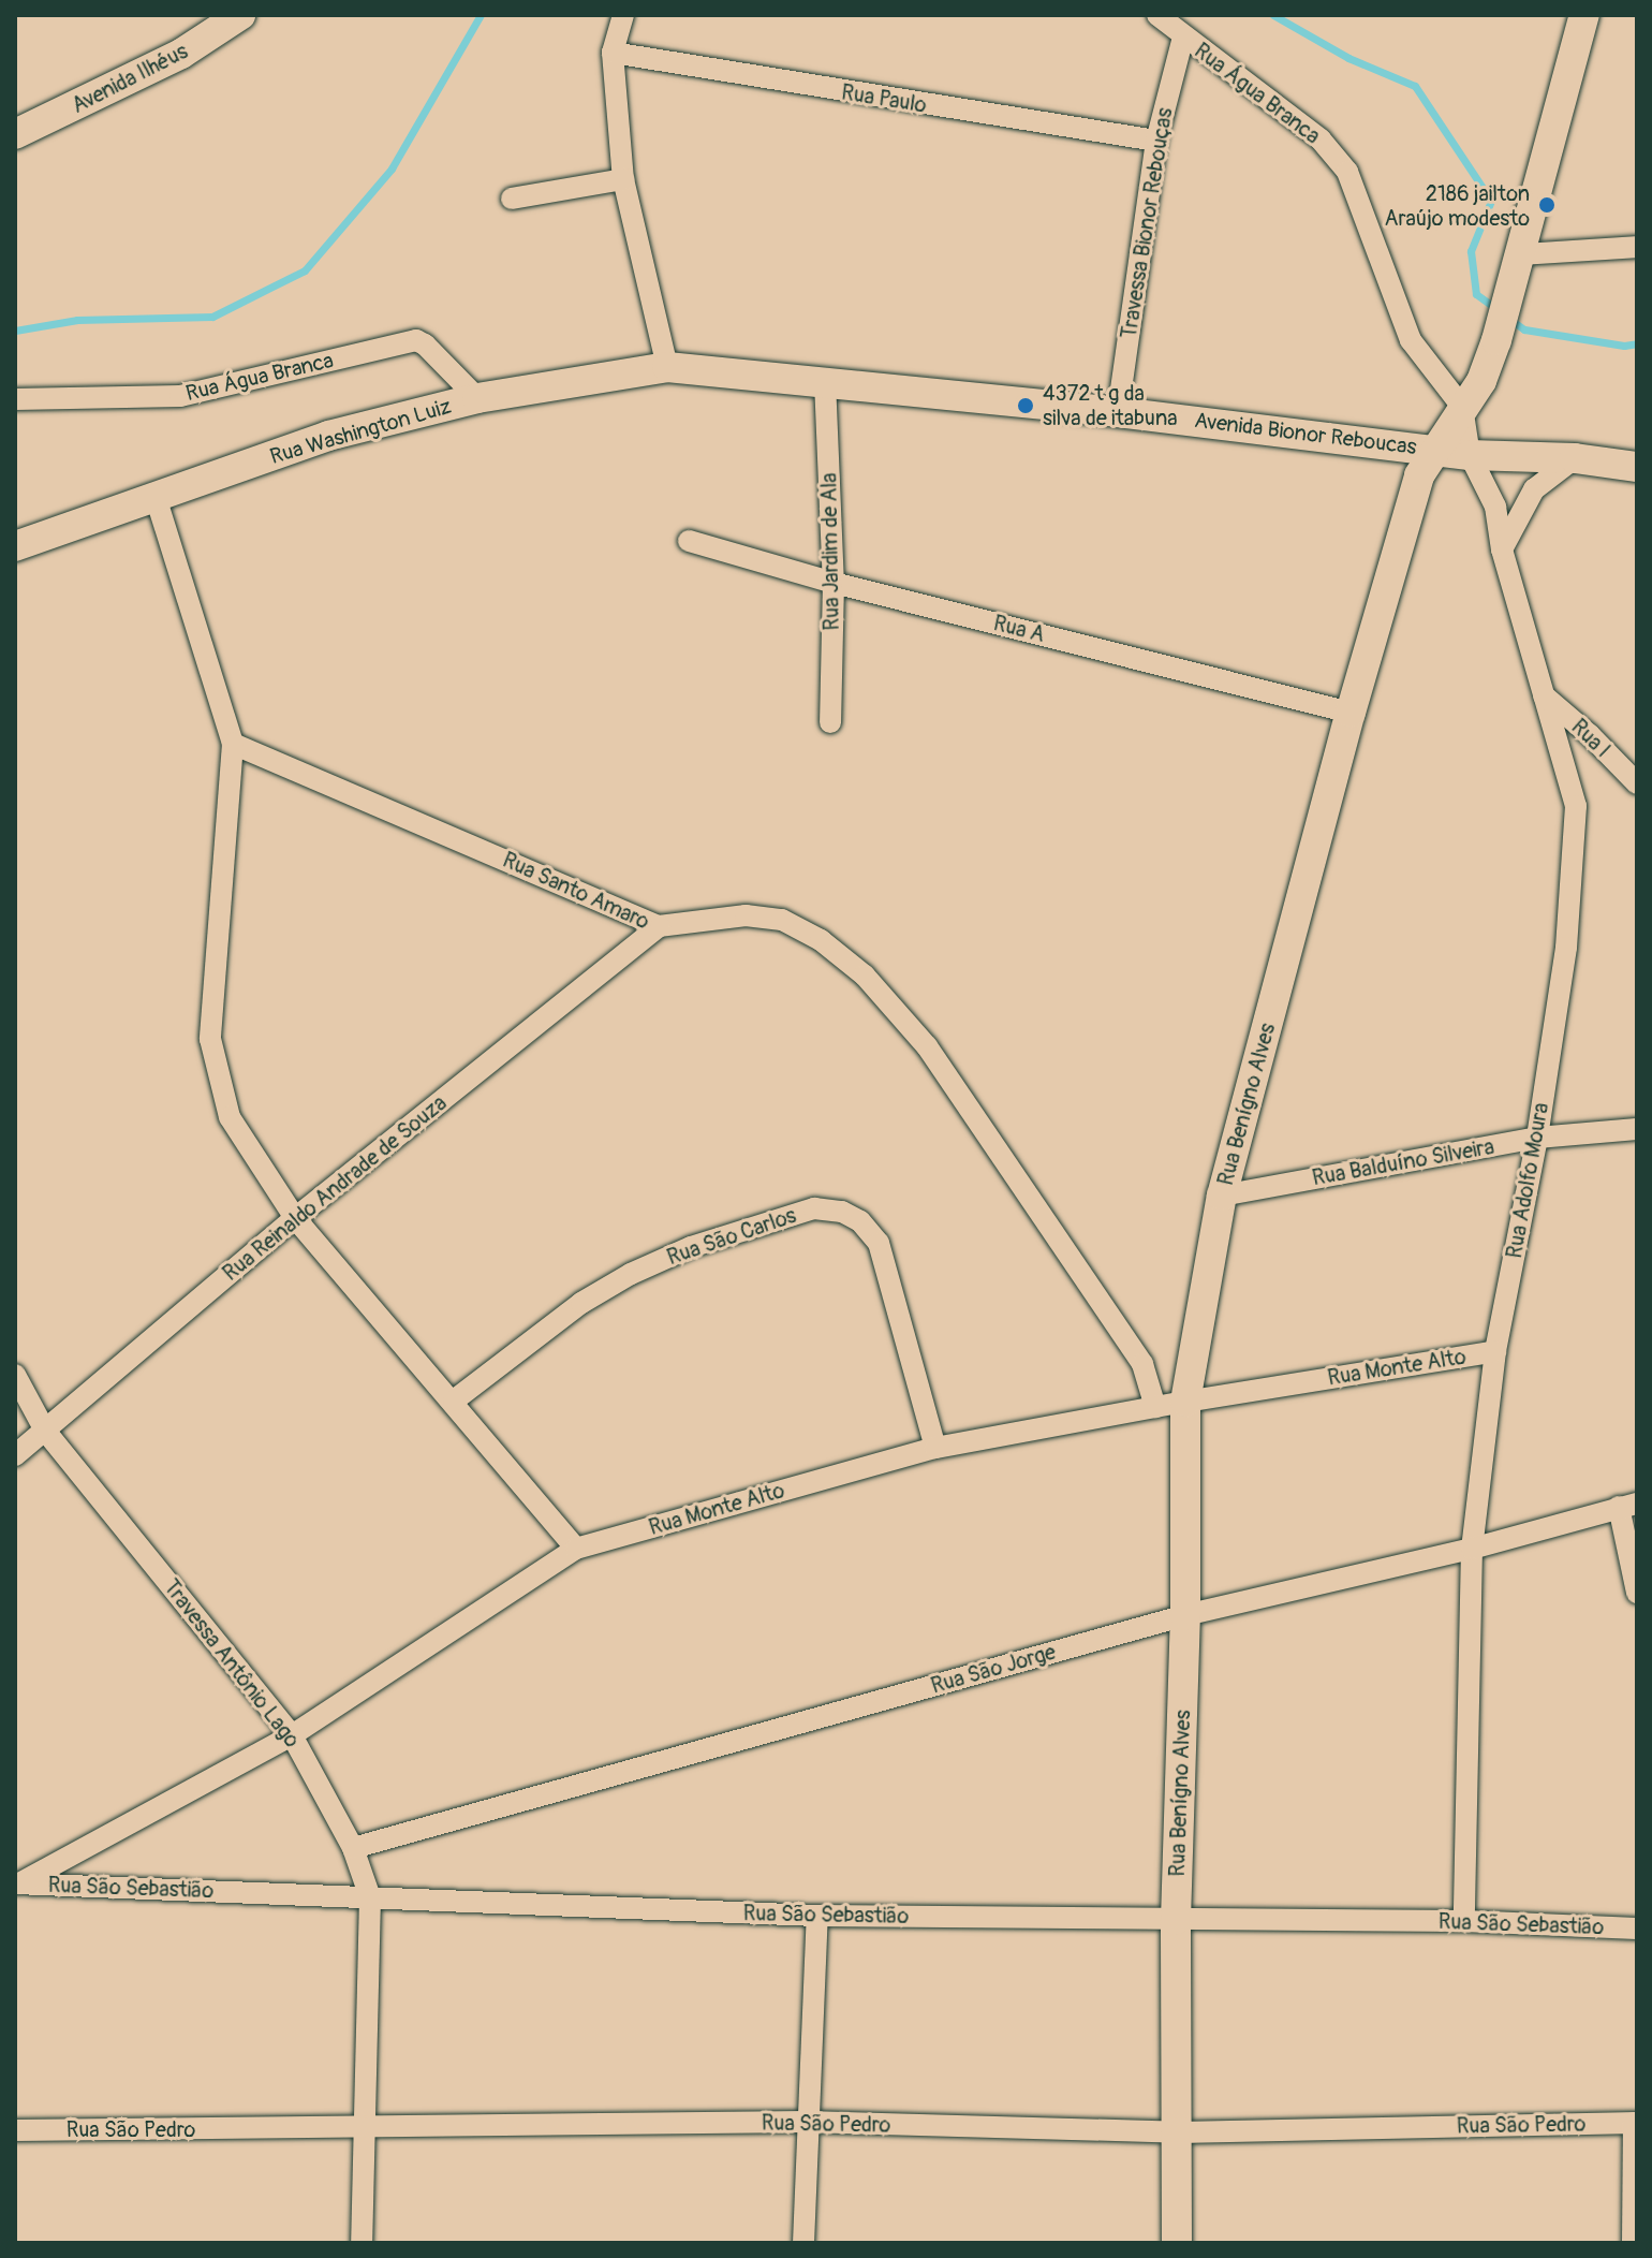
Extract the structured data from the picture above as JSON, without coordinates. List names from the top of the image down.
{
  "streets": {
    "street": [
      "Avenida Ilhéus",
      "Rua Água Branca",
      "Rua Paulo",
      "Travessa Bionor Rebouças",
      "Rua Washington Luiz",
      "Avenida Bionor Reboucas",
      "Rua Jardim de Ala",
      "Rua A",
      "Rua I",
      "Rua Santo Amaro",
      "Rua Benígno Alves",
      "Rua Balduíno Silveira",
      "Rua Adolfo Moura",
      "Rua Reinaldo Andrade de Souza",
      "Rua São Carlos",
      "Rua Monte Alto",
      "Travessa Antônio Lago",
      "Rua São Jorge",
      "Rua São Sebastião",
      "Rua São Pedro"
    ]
  },
  "crossings": [
    ["Rua Água Branca", "Travessa Bionor Rebouças"],
    ["Rua Água Branca", "Rua Washington Luiz"],
    ["Rua Água Branca", "Rua Benígno Alves"],
    ["Rua Água Branca", "Rua Adolfo Moura"],
    ["Rua Paulo", "Travessa Bionor Rebouças"],
    ["Travessa Bionor Rebouças", "Avenida Bionor Reboucas"],
    ["Rua Washington Luiz", "Avenida Bionor Reboucas"],
    ["Avenida Bionor Reboucas", "Rua Jardim de Ala"],
    ["Avenida Bionor Reboucas", "Rua Benígno Alves"],
    ["Avenida Bionor Reboucas", "Rua Adolfo Moura"],
    ["Rua Jardim de Ala", "Rua A"],
    ["Rua A", "Rua Benígno Alves"],
    ["Rua I", "Rua Adolfo Moura"],
    ["Rua Santo Amaro", "Rua Benígno Alves"],
    ["Rua Santo Amaro", "Rua Reinaldo Andrade de Souza"],
    ["Rua Santo Amaro", "Rua Monte Alto"],
    ["Rua Benígno Alves", "Rua Balduíno Silveira"],
    ["Rua Benígno Alves", "Rua Adolfo Moura"],
    ["Rua Benígno Alves", "Rua Monte Alto"],
    ["Rua Benígno Alves", "Rua São Jorge"],
    ["Rua Benígno Alves", "Rua São Sebastião"],
    ["Rua Benígno Alves", "Rua São Pedro"],
    ["Rua Balduíno Silveira", "Rua Adolfo Moura"],
    ["Rua Adolfo Moura", "Rua Monte Alto"],
    ["Rua Adolfo Moura", "Rua São Jorge"],
    ["Rua Adolfo Moura", "Rua São Sebastião"],
    ["Rua Reinaldo Andrade de Souza", "Travessa Antônio Lago"],
    ["Rua São Carlos", "Rua Monte Alto"],
    ["Rua Monte Alto", "Travessa Antônio Lago"],
    ["Rua Monte Alto", "Rua São Sebastião"],
    ["Travessa Antônio Lago", "Rua São Jorge"],
    ["Travessa Antônio Lago", "Rua São Sebastião"],
    ["Travessa Antônio Lago", "Rua São Pedro"]
  ],
  "places": ["2186 jailton Araújo modesto", "4372 t g da silva de itabuna"]
}
